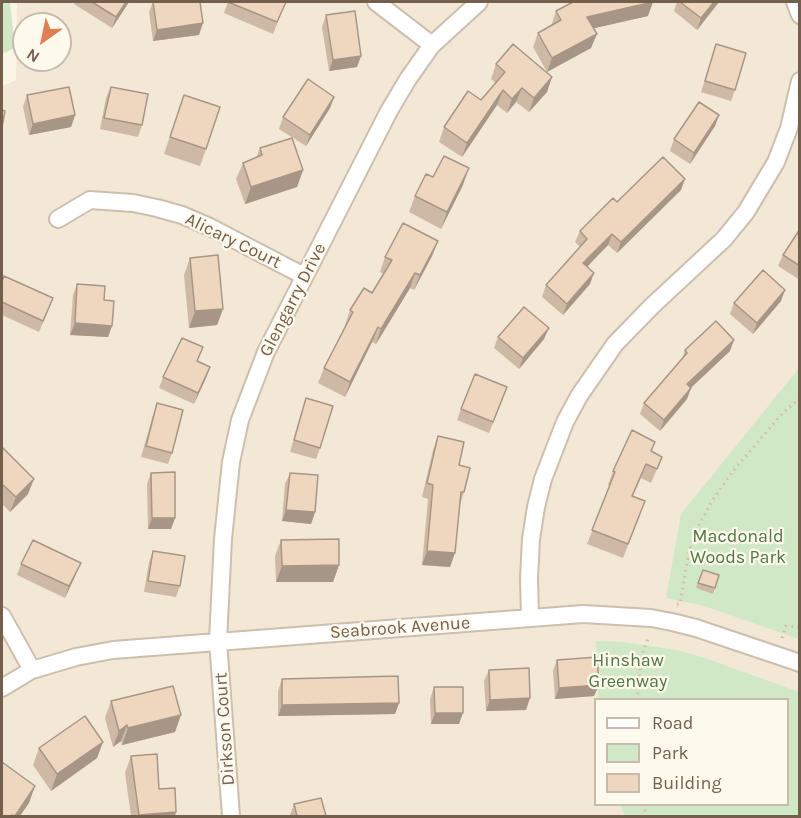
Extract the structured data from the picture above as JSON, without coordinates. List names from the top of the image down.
{
  "streets": {
    "street": [
      "Alicary Court",
      "Glengarry Drive",
      "Seabrook Avenue",
      "Dirkson Court"
    ]
  },
  "crossings": [
    ["Alicary Court", "Glengarry Drive"],
    ["Glengarry Drive", "Seabrook Avenue"],
    ["Glengarry Drive", "Dirkson Court"],
    ["Seabrook Avenue", "Dirkson Court"]
  ],
  "parks": ["Macdonald Woods Park", "Hinshaw Greenway"],
  "legend": ["Road", "Park", "Building"],
  "north": "bottom left"
}
